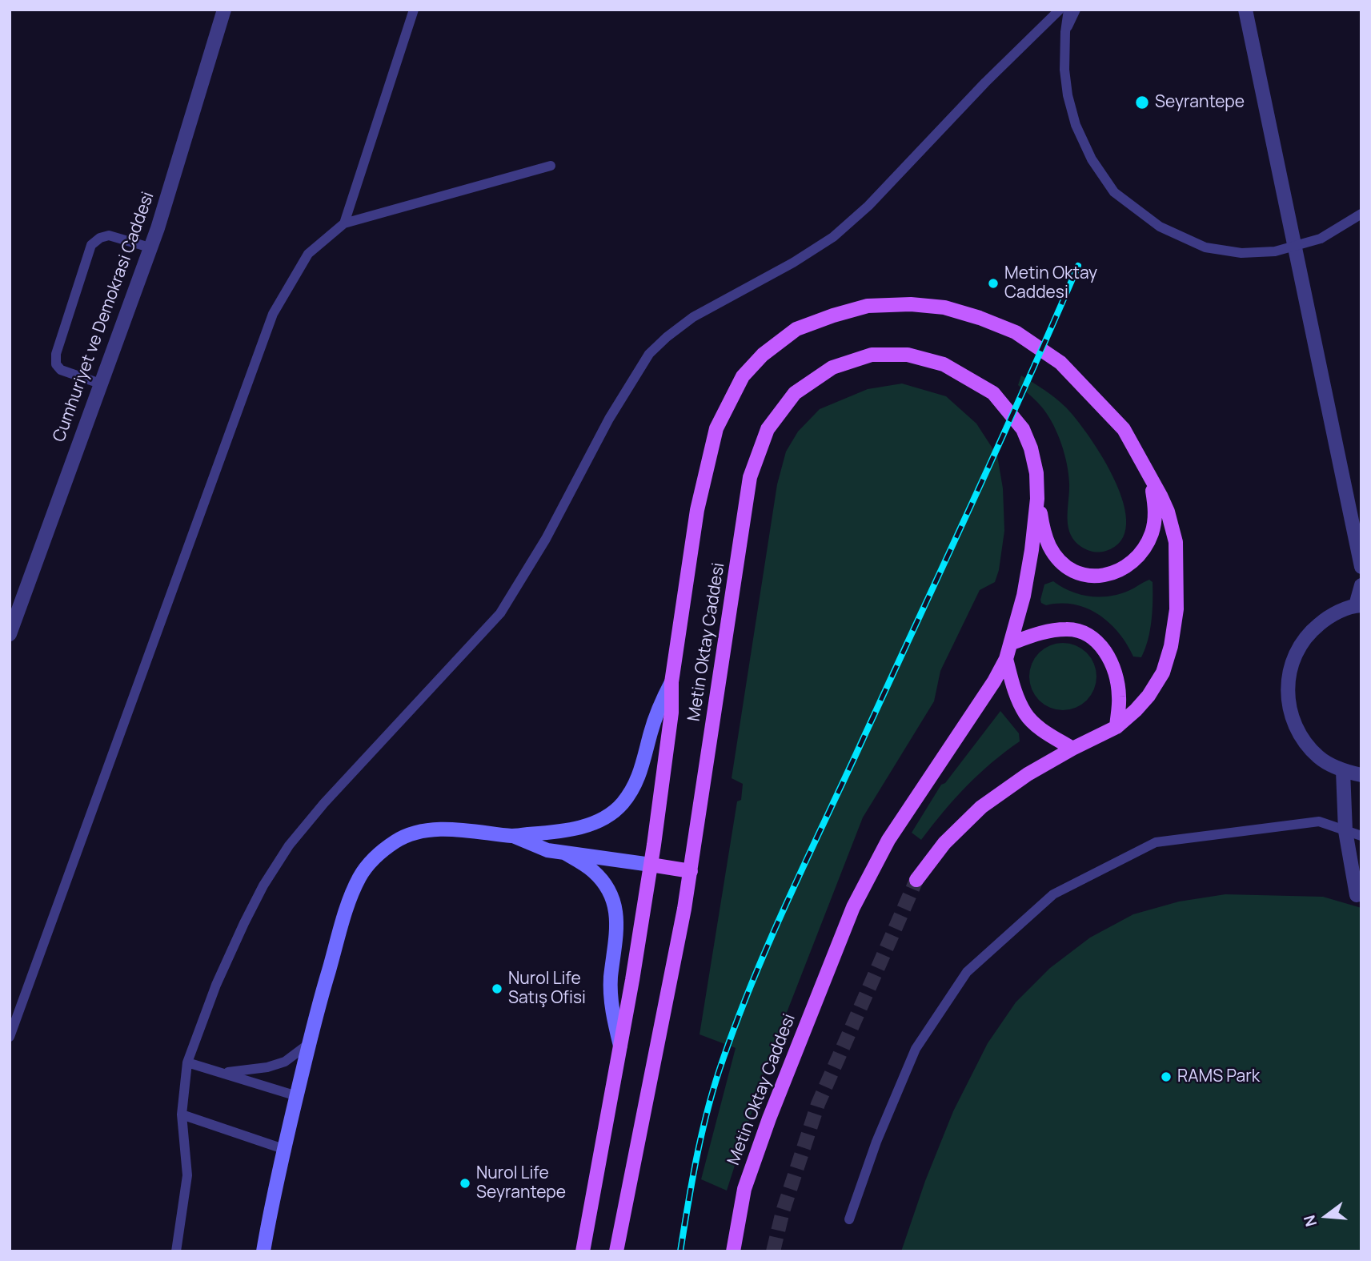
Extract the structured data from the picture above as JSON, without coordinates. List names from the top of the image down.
{
  "streets": {
    "main road": ["Metin Oktay Caddesi"],
    "street": ["Cumhuriyet ve Demokrasi Caddesi"]
  },
  "places": [
    "Seyrantepe",
    "Metin Oktay Caddesi",
    "Nurol Life Satış Ofisi",
    "RAMS Park",
    "Nurol Life Seyrantepe"
  ],
  "north": "left"
}
